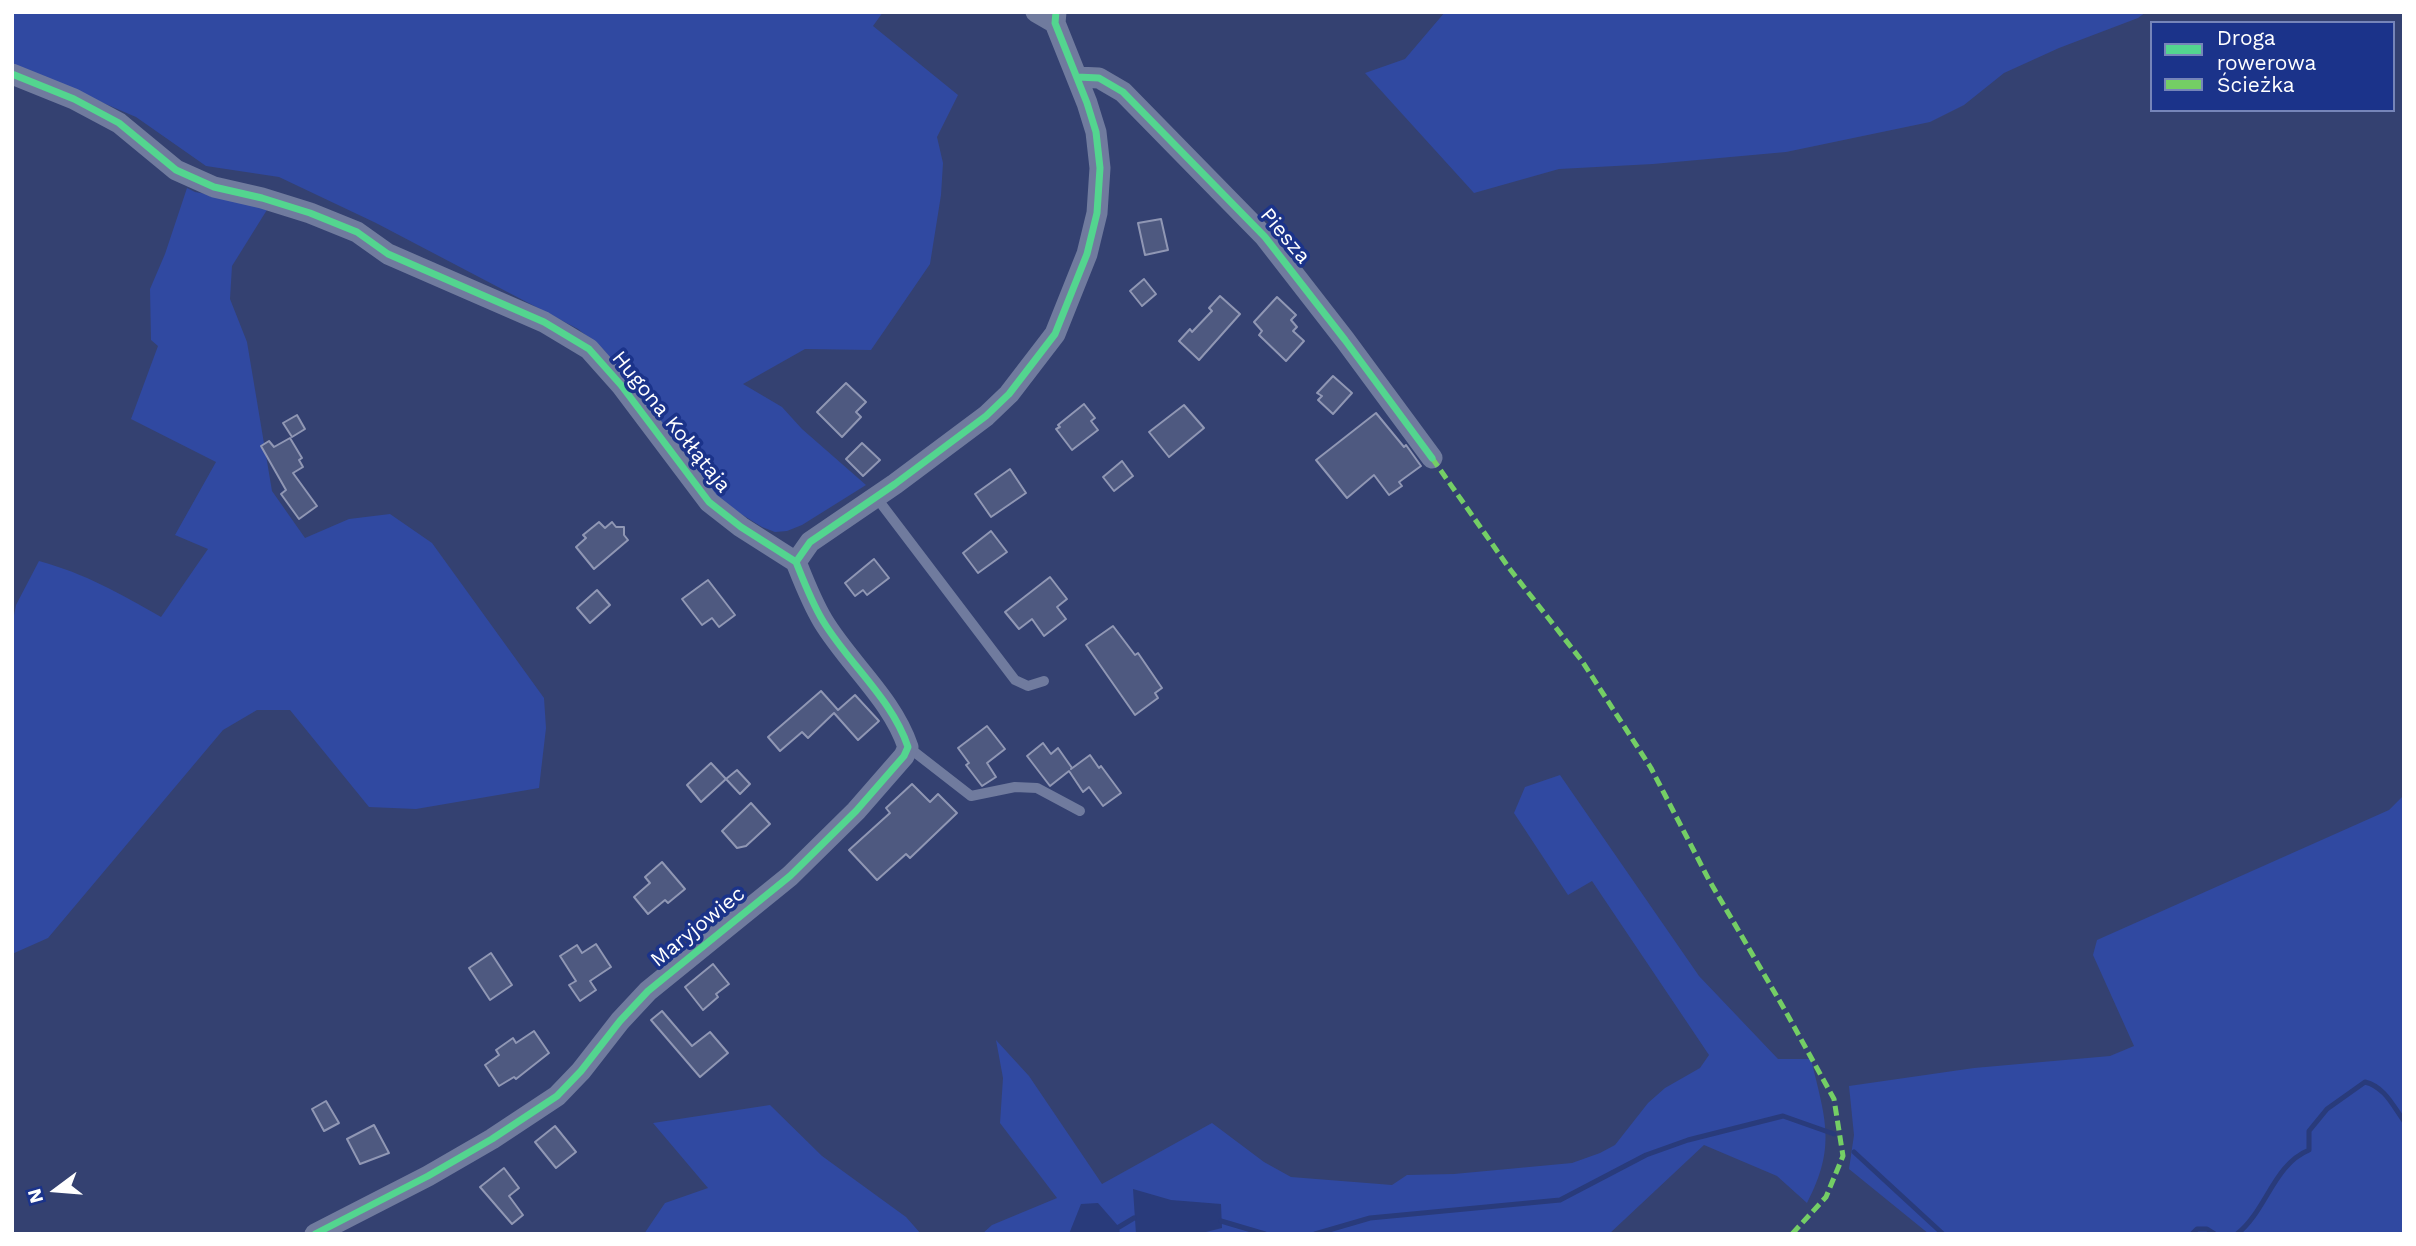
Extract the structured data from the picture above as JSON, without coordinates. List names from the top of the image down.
{
  "streets": {
    "street": ["Piesza", "Hugona Kołłątaja", "Maryjowiec"]
  },
  "legend": ["Droga rowerowa", "Ścieżka"],
  "north": "left"
}
